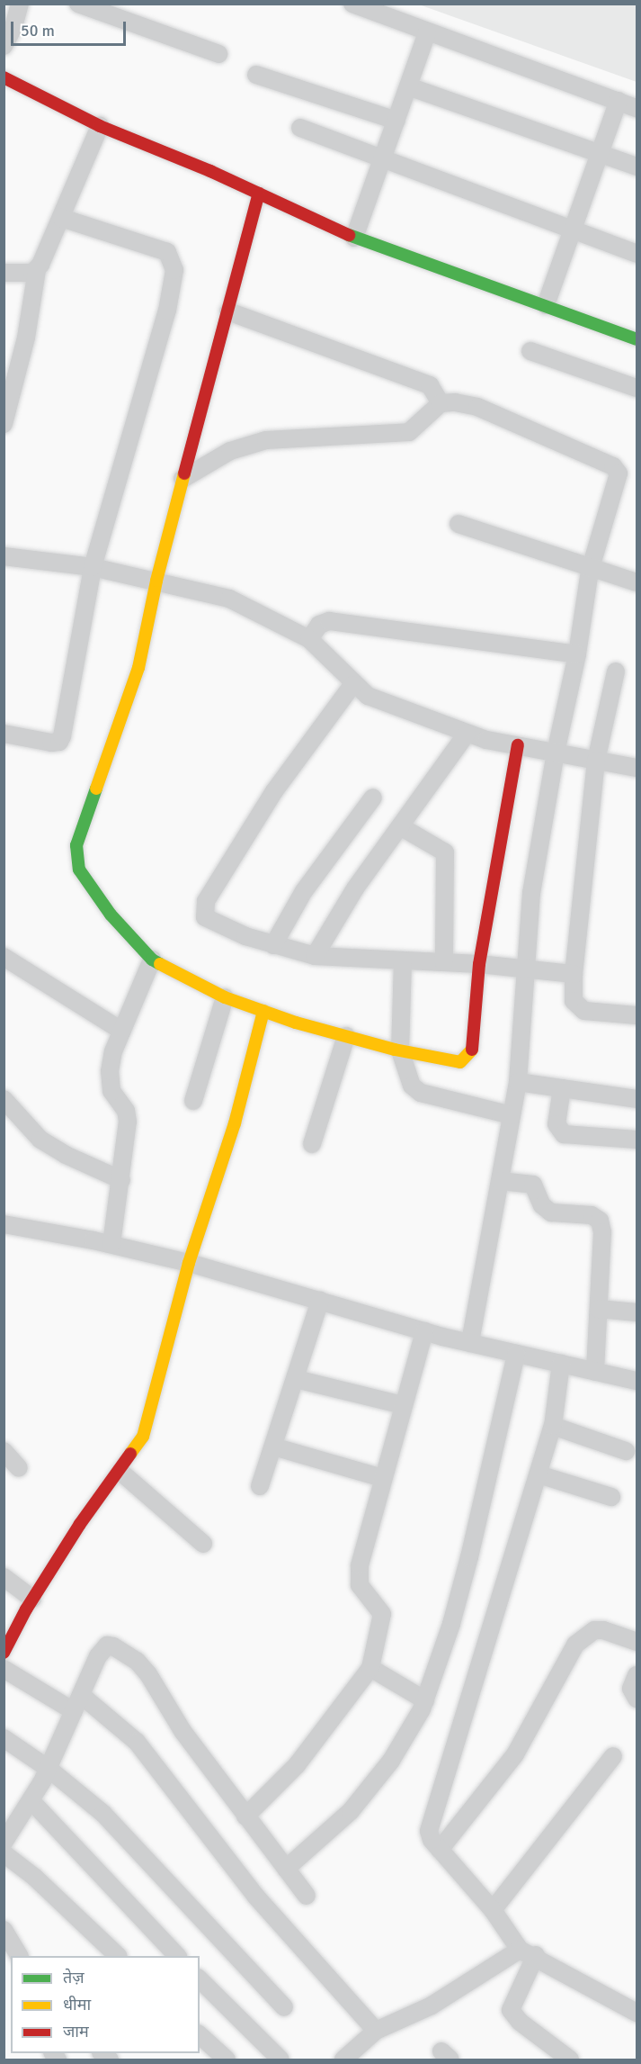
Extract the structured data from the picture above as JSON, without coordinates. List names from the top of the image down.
{
  "legend": ["तेज़", "धीमा", "जाम"],
  "scale_bar": "50 m"
}
